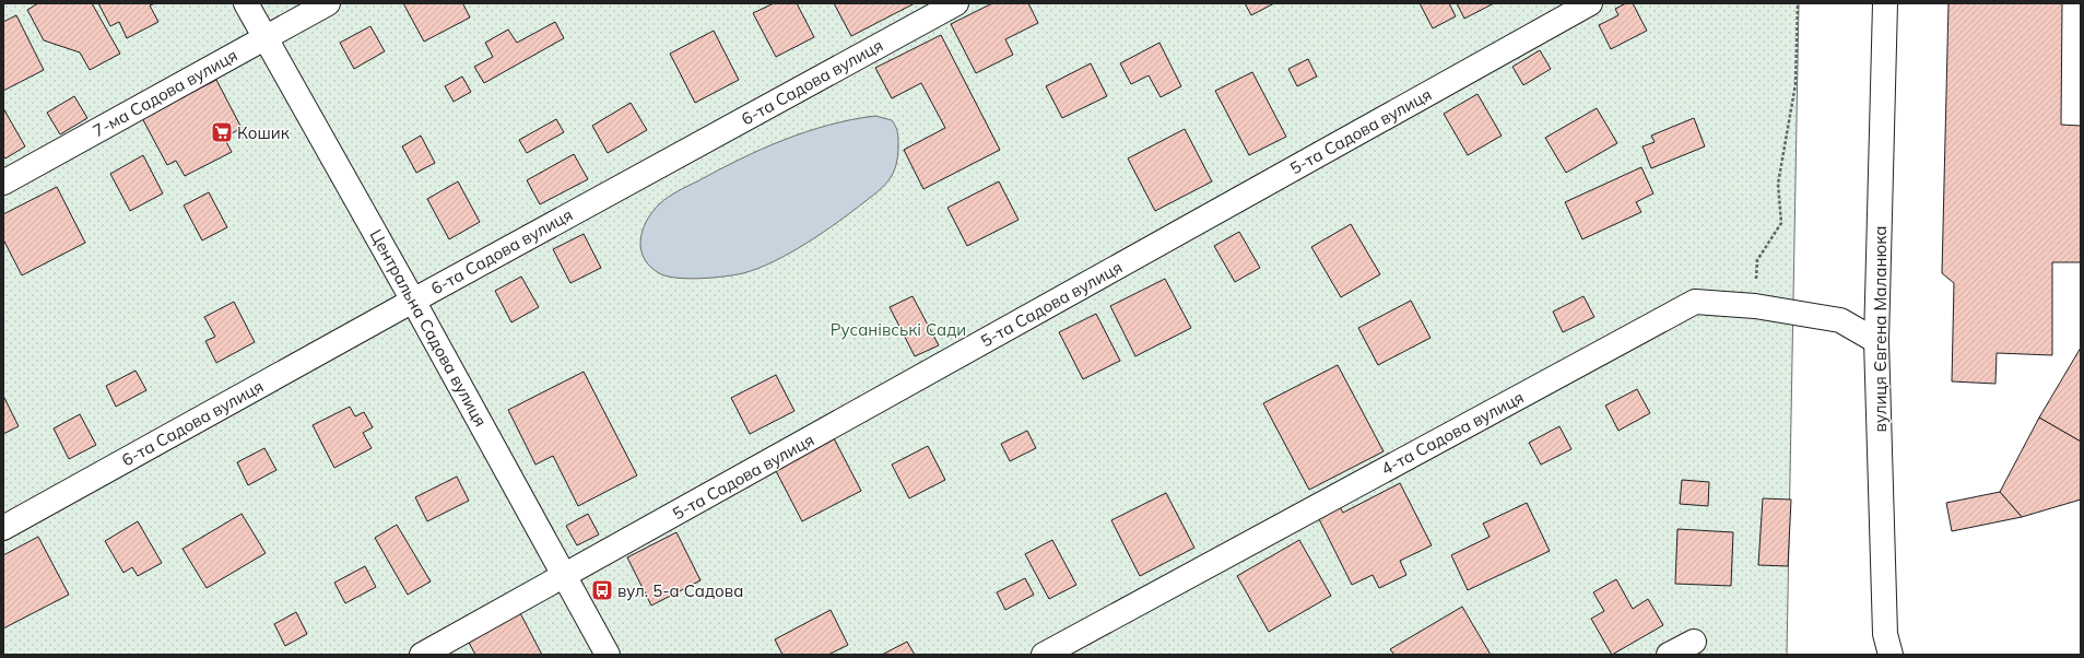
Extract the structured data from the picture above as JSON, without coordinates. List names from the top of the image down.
{
  "streets": {
    "street": [
      "6-та Садова вулиця",
      "7-ма Садова вулиця",
      "5-та Садова вулиця",
      "Центральна Садова вулиця",
      "вулиця Євгена Маланюка",
      "4-та Садова вулиця"
    ]
  },
  "crossings": [
    ["6-та Садова вулиця", "Центральна Садова вулиця"],
    ["7-ма Садова вулиця", "Центральна Садова вулиця"],
    ["5-та Садова вулиця", "Центральна Садова вулиця"],
    ["вулиця Євгена Маланюка", "4-та Садова вулиця"]
  ],
  "parks": ["Русанівські Сади"],
  "places": {
    "supermarket": ["Кошик"],
    "bus stop": ["вул. 5-а Садова"]
  }
}
